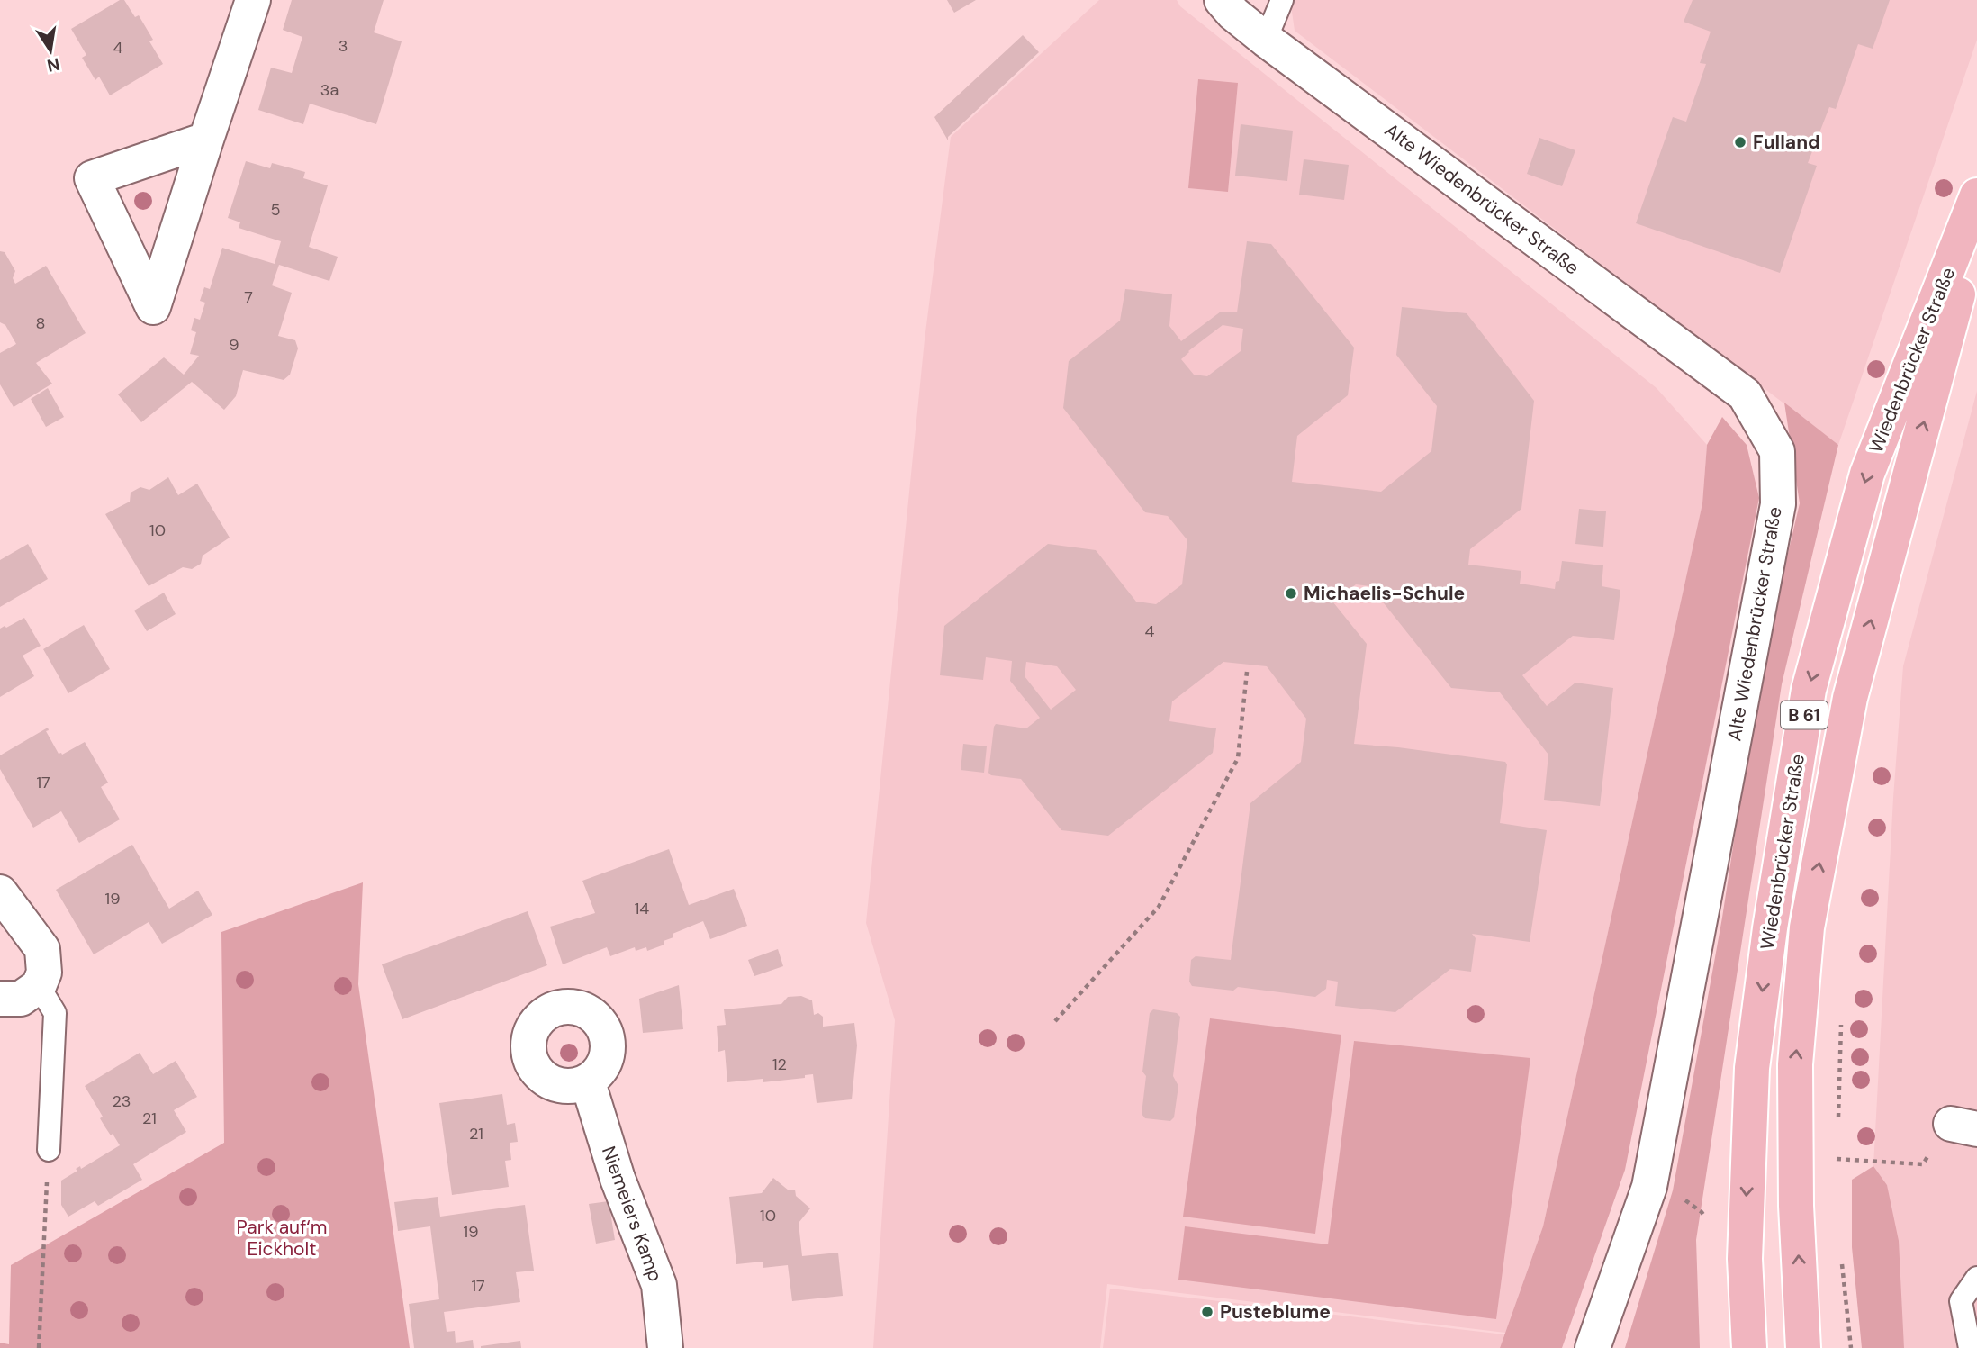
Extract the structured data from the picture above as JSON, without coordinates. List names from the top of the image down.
{
  "streets": {
    "main road": ["Wiedenbrücker Straße", "B 61"],
    "street": ["Alte Wiedenbrücker Straße", "Niemeiers Kamp"]
  },
  "parks": ["Park auf‘m Eickholt"],
  "places": ["Fulland", "Michaelis-Schule", "Pusteblume"],
  "house_numbers": [
    "3",
    "4",
    "3a",
    "5",
    "7",
    "8",
    "9",
    "10",
    "4",
    "17",
    "19",
    "14",
    "12",
    "23",
    "21",
    "21",
    "10",
    "19",
    "17"
  ],
  "north": "bottom"
}
